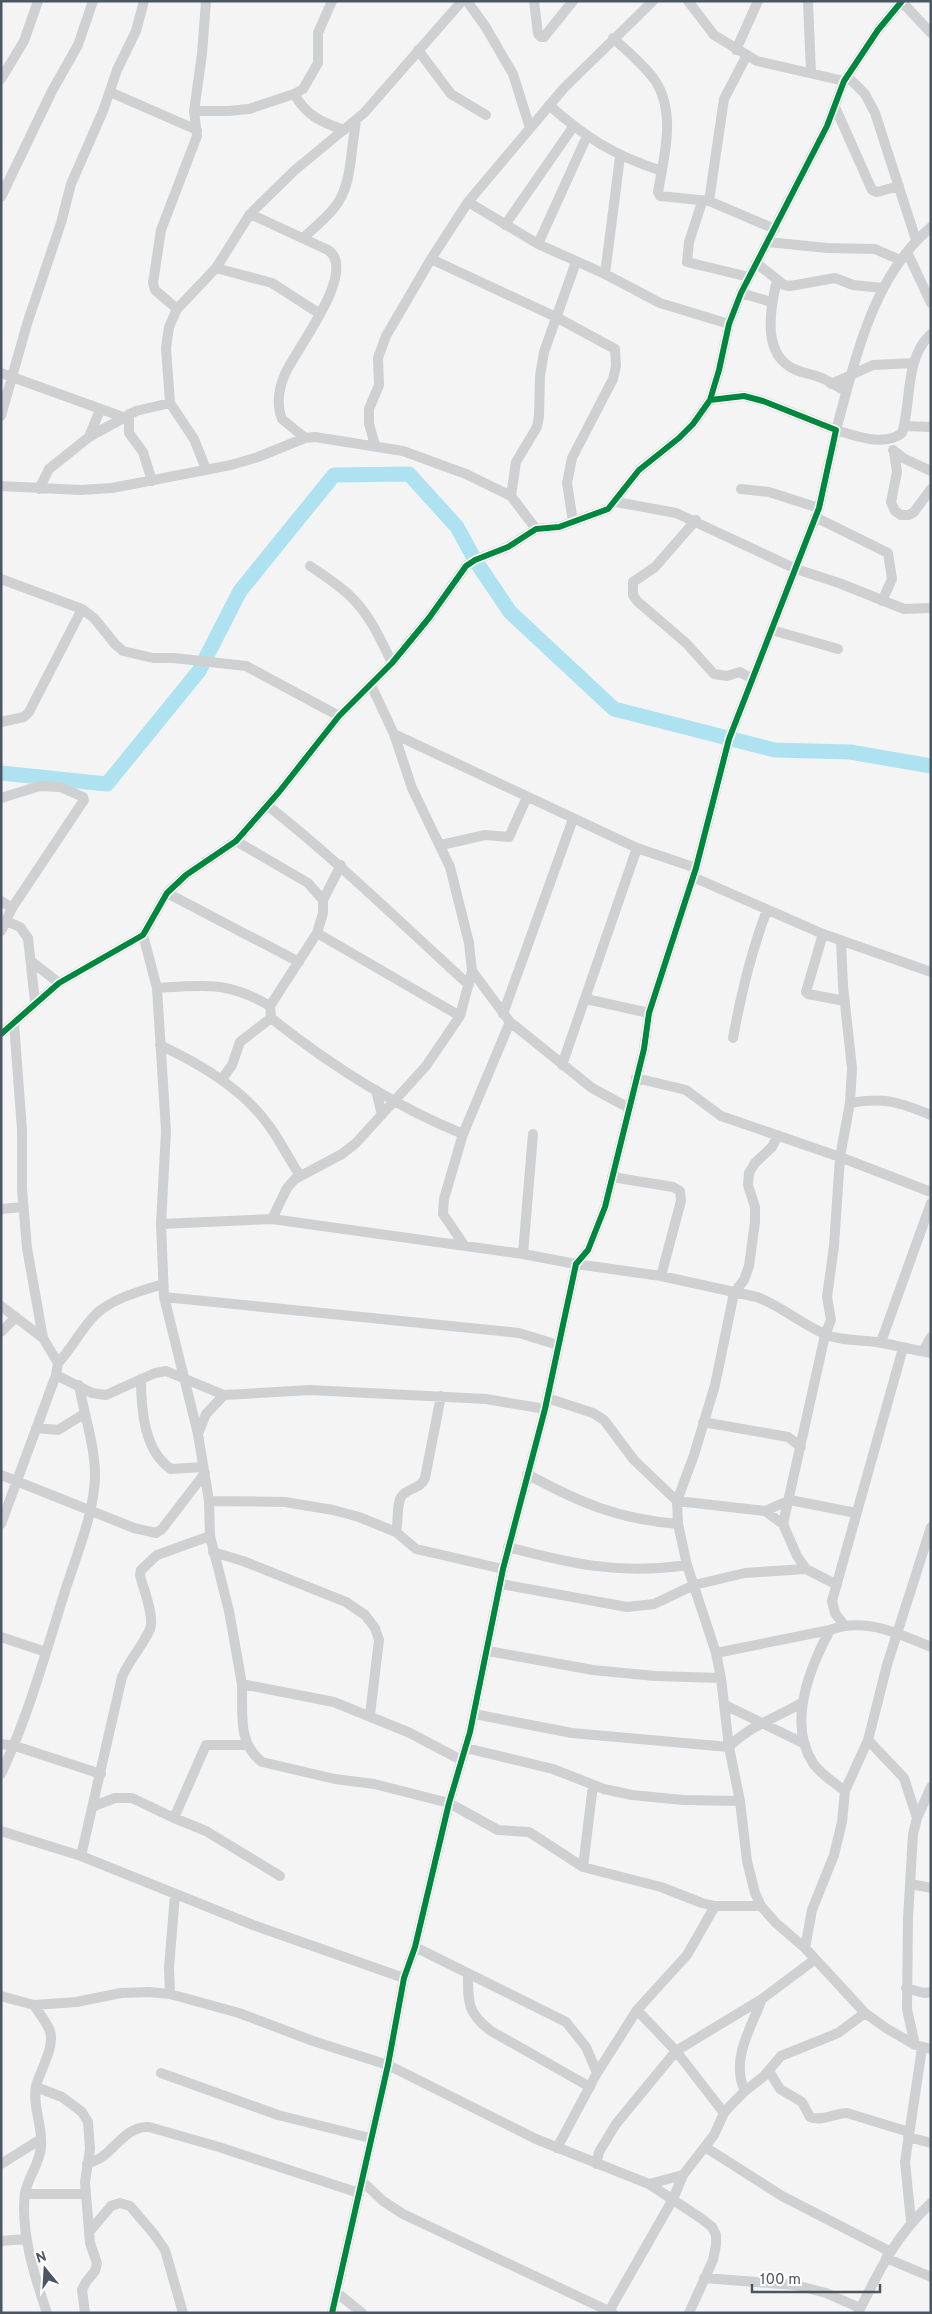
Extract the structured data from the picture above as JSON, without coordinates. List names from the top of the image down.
{
  "scale_bar": "100 m",
  "north": "top"
}
